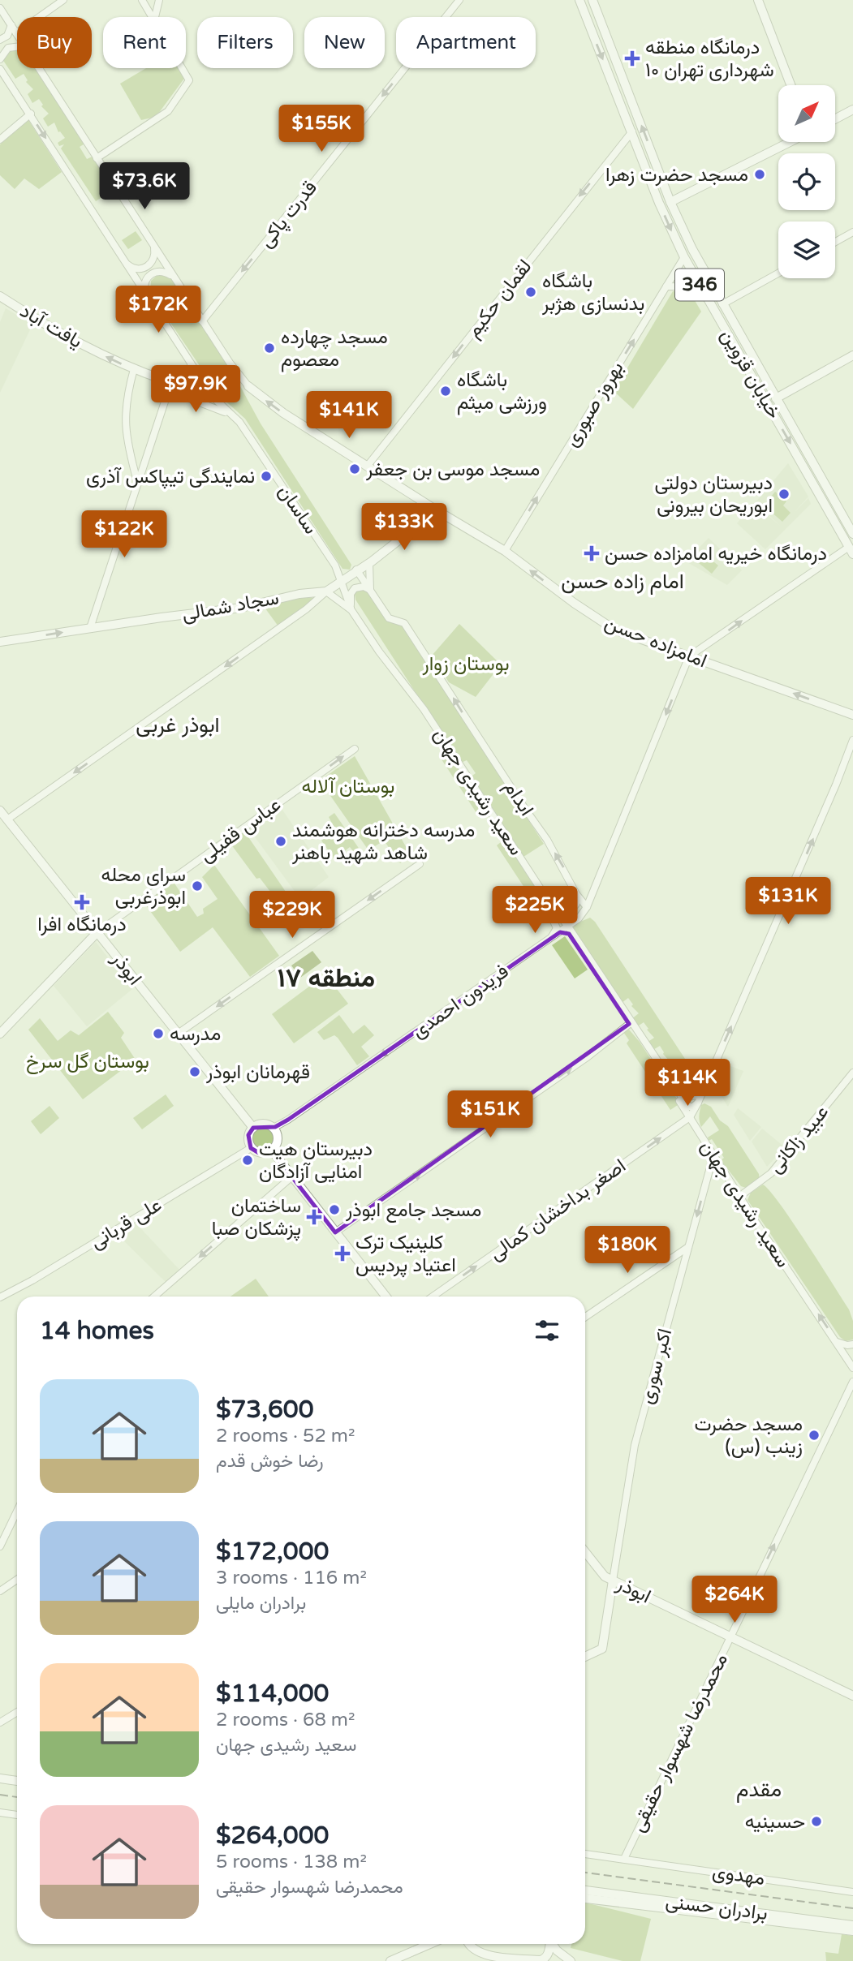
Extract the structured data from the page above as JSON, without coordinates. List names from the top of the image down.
{
  "streets": {
    "main road": [
      "346",
      "یافت آباد",
      "خیابان قزوین",
      "سجاد شمالی",
      "امامزاده حسن",
      "ابوذر",
      "برادران حسنی"
    ],
    "street": [
      "قدرت پاکی",
      "لقمان حکیم",
      "بهروز صبوری",
      "ساسان",
      "سعید رشیدی جهان",
      "ابدام",
      "عباس قفیلی",
      "فریدون احمدی",
      "عبید زاکانی",
      "اصغر بداخشان کمالی",
      "علی قربانی",
      "اکبر سوری",
      "محمدرضا شهسوار حقیقی",
      "مهدوی"
    ]
  },
  "crossings": [
    ["لقمان حکیم", "خیابان قزوین"],
    ["لقمان حکیم", "امامزاده حسن"],
    ["خیابان قزوین", "بهروز صبوری"],
    ["بهروز صبوری", "امامزاده حسن"],
    ["ساسان", "سجاد شمالی"],
    ["ساسان", "سعید رشیدی جهان"],
    ["سجاد شمالی", "امامزاده حسن"],
    ["سجاد شمالی", "سعید رشیدی جهان"],
    ["سجاد شمالی", "ابدام"],
    ["امامزاده حسن", "فریدون احمدی"],
    ["سعید رشیدی جهان", "فریدون احمدی"],
    ["سعید رشیدی جهان", "عبید زاکانی"],
    ["سعید رشیدی جهان", "اصغر بداخشان کمالی"],
    ["سعید رشیدی جهان", "اکبر سوری"],
    ["ابدام", "فریدون احمدی"],
    ["عباس قفیلی", "ابوذر"],
    ["ابوذر", "فریدون احمدی"],
    ["ابوذر", "علی قربانی"],
    ["ابوذر", "اکبر سوری"],
    ["ابوذر", "محمدرضا شهسوار حقیقی"],
    ["فریدون احمدی", "علی قربانی"],
    ["محمدرضا شهسوار حقیقی", "مهدوی"]
  ],
  "one_way": [
    "قدرت پاکی",
    "لقمان حکیم",
    "یافت آباد",
    "بهروز صبوری",
    "امامزاده حسن",
    "ابدام",
    "عباس قفیلی",
    "فریدون احمدی",
    "اصغر بداخشان کمالی",
    "محمدرضا شهسوار حقیقی"
  ],
  "districts": [
    "امام زاده حسن",
    "ابوذر غربی",
    "منطقه ۱۷",
    "مقدم"
  ],
  "parks": ["بوستان زوار", "بوستان آلاله", "بوستان گل سرخ"],
  "places": {
    "health": [
      "درمانگاه منطقه ۱۰ شهرداری تهران",
      "درمانگاه خیریه امامزاده حسن",
      "درمانگاه افرا",
      "ساختمان پزشکان صبا",
      "کلینیک ترک اعتیاد پردیس"
    ],
    "other": [
      "مسجد حضرت زهرا",
      "باشگاه بدنسازی هژبر",
      "مسجد چهارده معصوم",
      "باشگاه ورزشی میثم",
      "مسجد موسی بن جعفر",
      "نمایندگی تیپاکس آذری",
      "دبیرستان دولتی ابوریحان بیرونی",
      "مدرسه دخترانه هوشمند شاهد شهید باهنر",
      "سرای محله ابوذرغربی",
      "مدرسه",
      "قهرمانان ابوذر",
      "دبیرستان هیت امنایی آزادگان",
      "مسجد جامع ابوذر",
      "مسجد حضرت زینب (س)",
      "حسینیه"
    ]
  },
  "north": "top right",
  "page": {
    "chip": [
      "Buy",
      "Rent",
      "Filters",
      "New",
      "Apartment"
    ],
    "price": [
      "$155K",
      "$73.6K",
      "$172K",
      "$97.9K",
      "$141K",
      "$133K",
      "$122K",
      "$131K",
      "$225K",
      "$229K",
      "$114K",
      "$151K",
      "$180K",
      "$264K"
    ],
    "heading": "14 homes",
    "list": [
      {
        "name": "$73,600",
        "note": "2 rooms · 52 m² · رضا خوش قدم"
      },
      {
        "name": "$172,000",
        "note": "3 rooms · 116 m² · برادران مایلی"
      },
      {
        "name": "$114,000",
        "note": "2 rooms · 68 m² · سعید رشیدی جهان"
      },
      {
        "name": "$264,000",
        "note": "5 rooms · 138 m² · محمدرضا شهسوار حقیقی"
      }
    ]
  }
}
